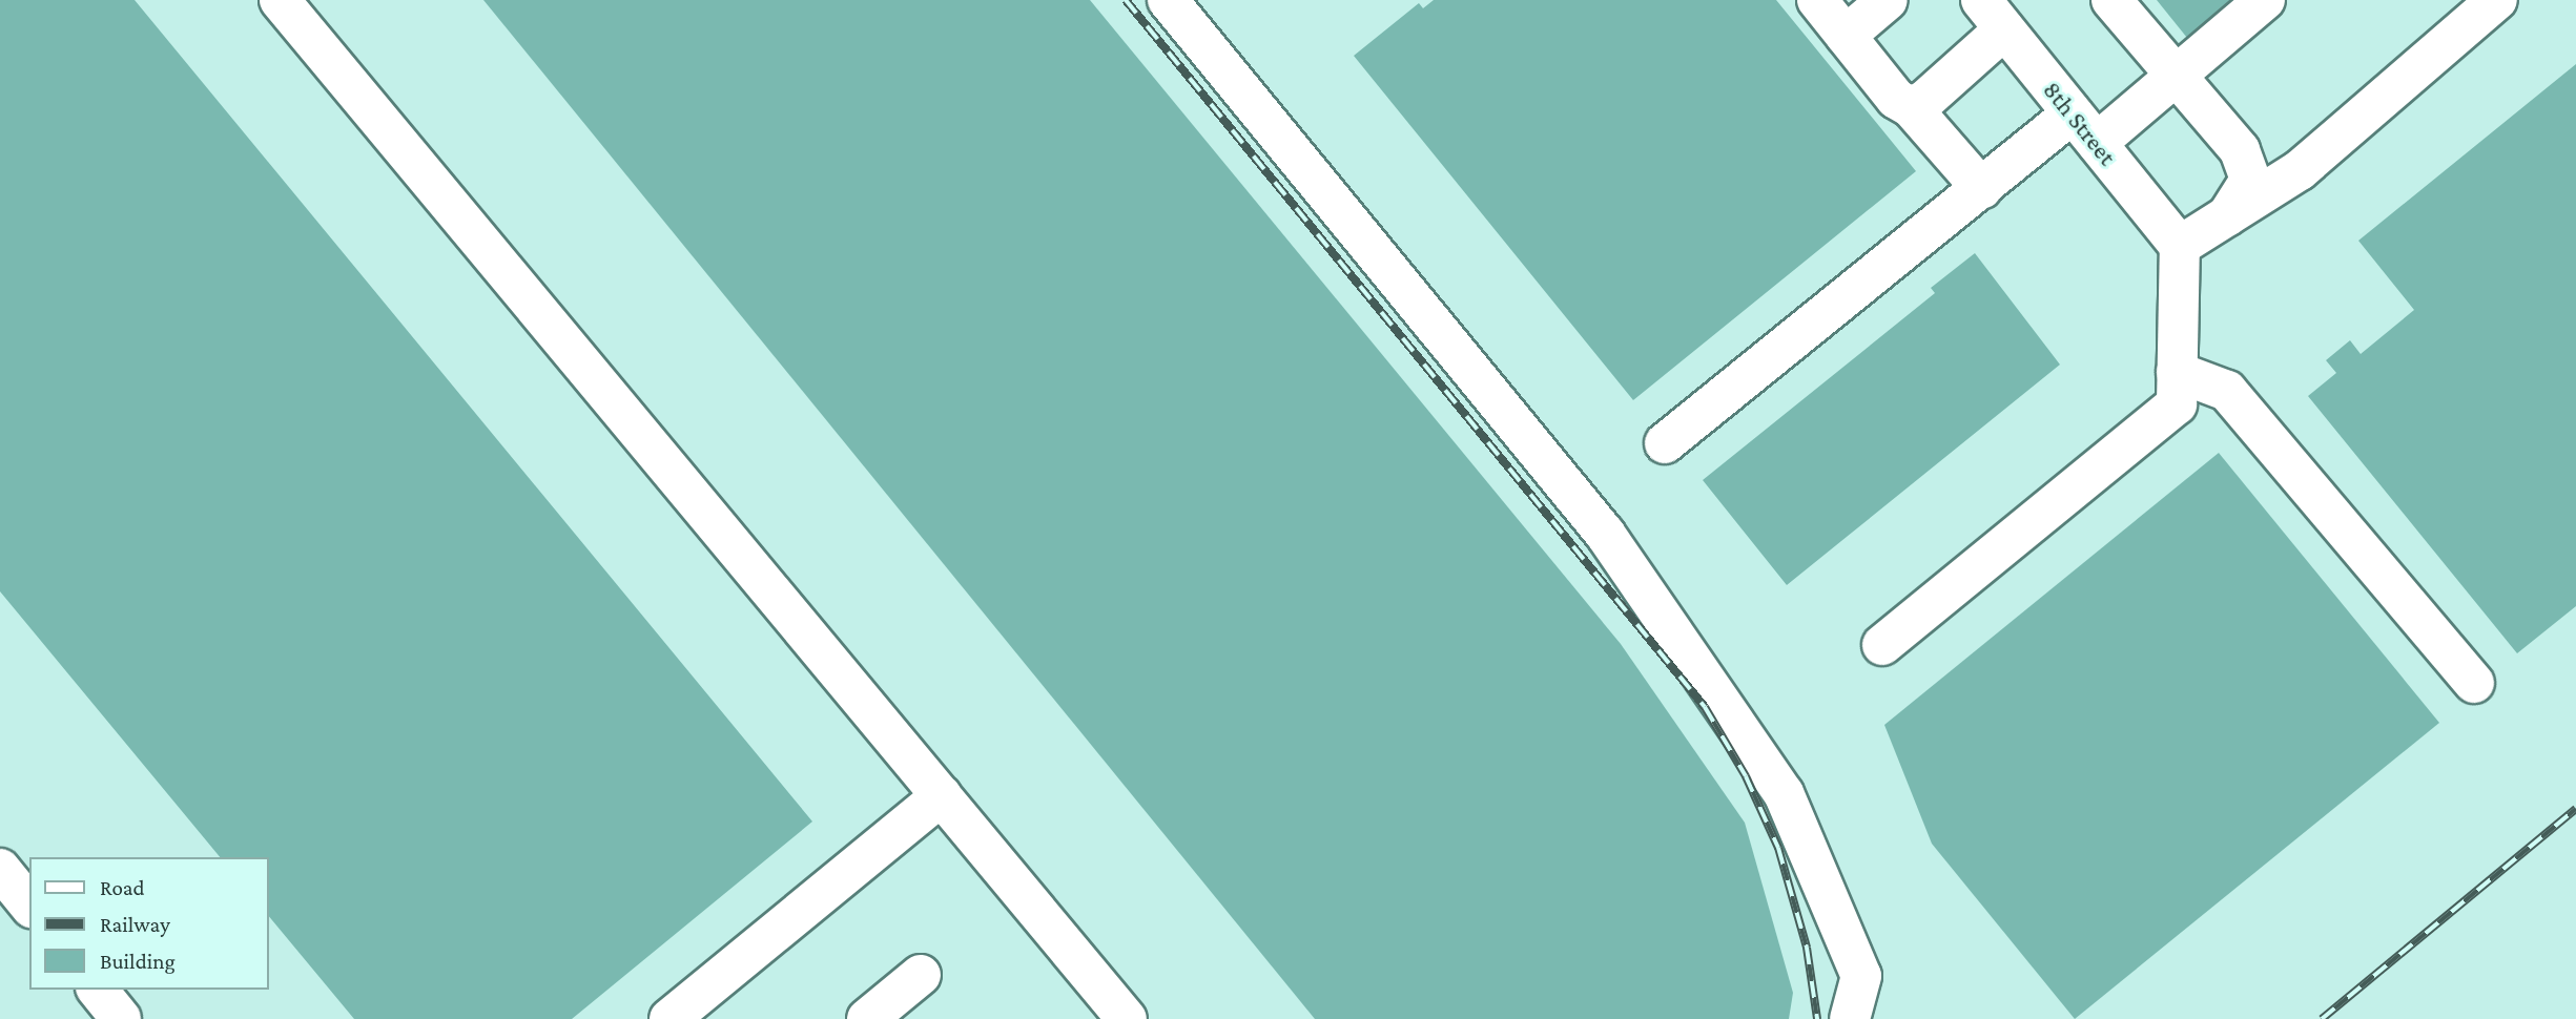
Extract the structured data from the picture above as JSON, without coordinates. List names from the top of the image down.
{
  "streets": {
    "street": ["8th Street"]
  },
  "legend": ["Road", "Railway", "Building"]
}
